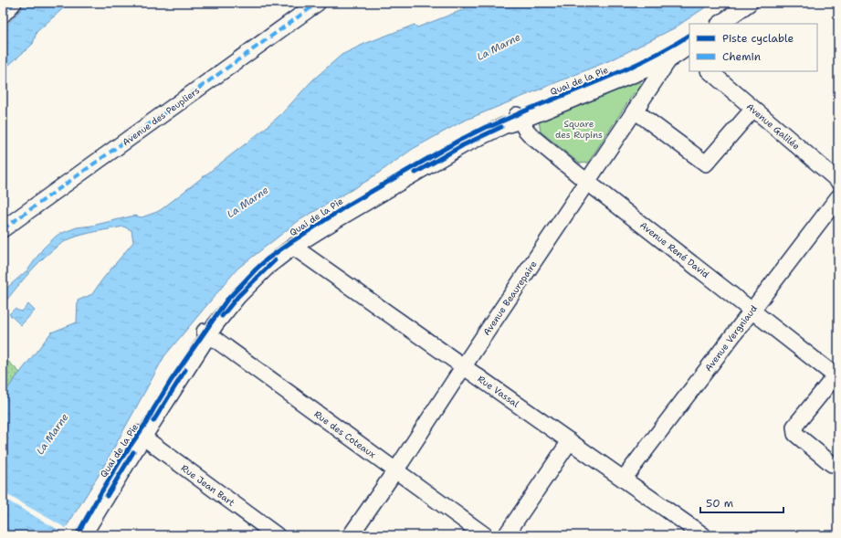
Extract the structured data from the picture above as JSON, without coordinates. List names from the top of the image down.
{
  "streets": {
    "street": [
      "Quai de la Pie",
      "Avenue des Peupliers",
      "Avenue Galilée",
      "Avenue René David",
      "Avenue Beaurepaire",
      "Avenue Vergniaud",
      "Rue Vassal",
      "Rue des Coteaux",
      "Rue Jean Bart"
    ]
  },
  "crossings": [
    ["Quai de la Pie", "Avenue René David"],
    ["Quai de la Pie", "Avenue Beaurepaire"],
    ["Quai de la Pie", "Rue Vassal"],
    ["Quai de la Pie", "Rue des Coteaux"],
    ["Quai de la Pie", "Rue Jean Bart"],
    ["Avenue René David", "Avenue Beaurepaire"],
    ["Avenue René David", "Avenue Vergniaud"],
    ["Avenue Beaurepaire", "Rue Vassal"],
    ["Avenue Beaurepaire", "Rue des Coteaux"],
    ["Avenue Vergniaud", "Rue Vassal"]
  ],
  "water": ["La Marne"],
  "parks": ["Square des Rupins"],
  "legend": ["Piste cyclable", "Chemin"],
  "scale_bar": "50 m"
}
